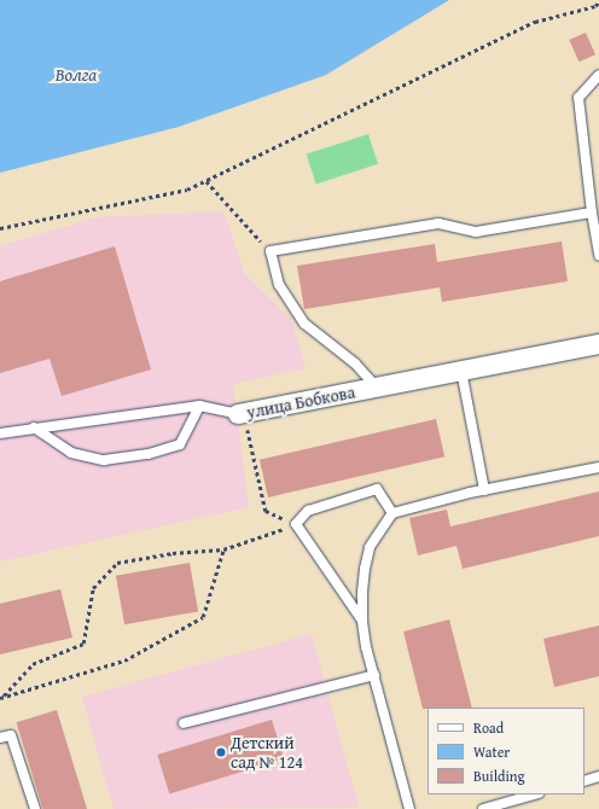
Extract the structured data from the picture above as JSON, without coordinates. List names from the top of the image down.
{
  "streets": {
    "street": ["улица Бобкова"]
  },
  "water": ["Волга"],
  "places": ["Детский сад № 124"],
  "legend": ["Road", "Water", "Building"]
}
